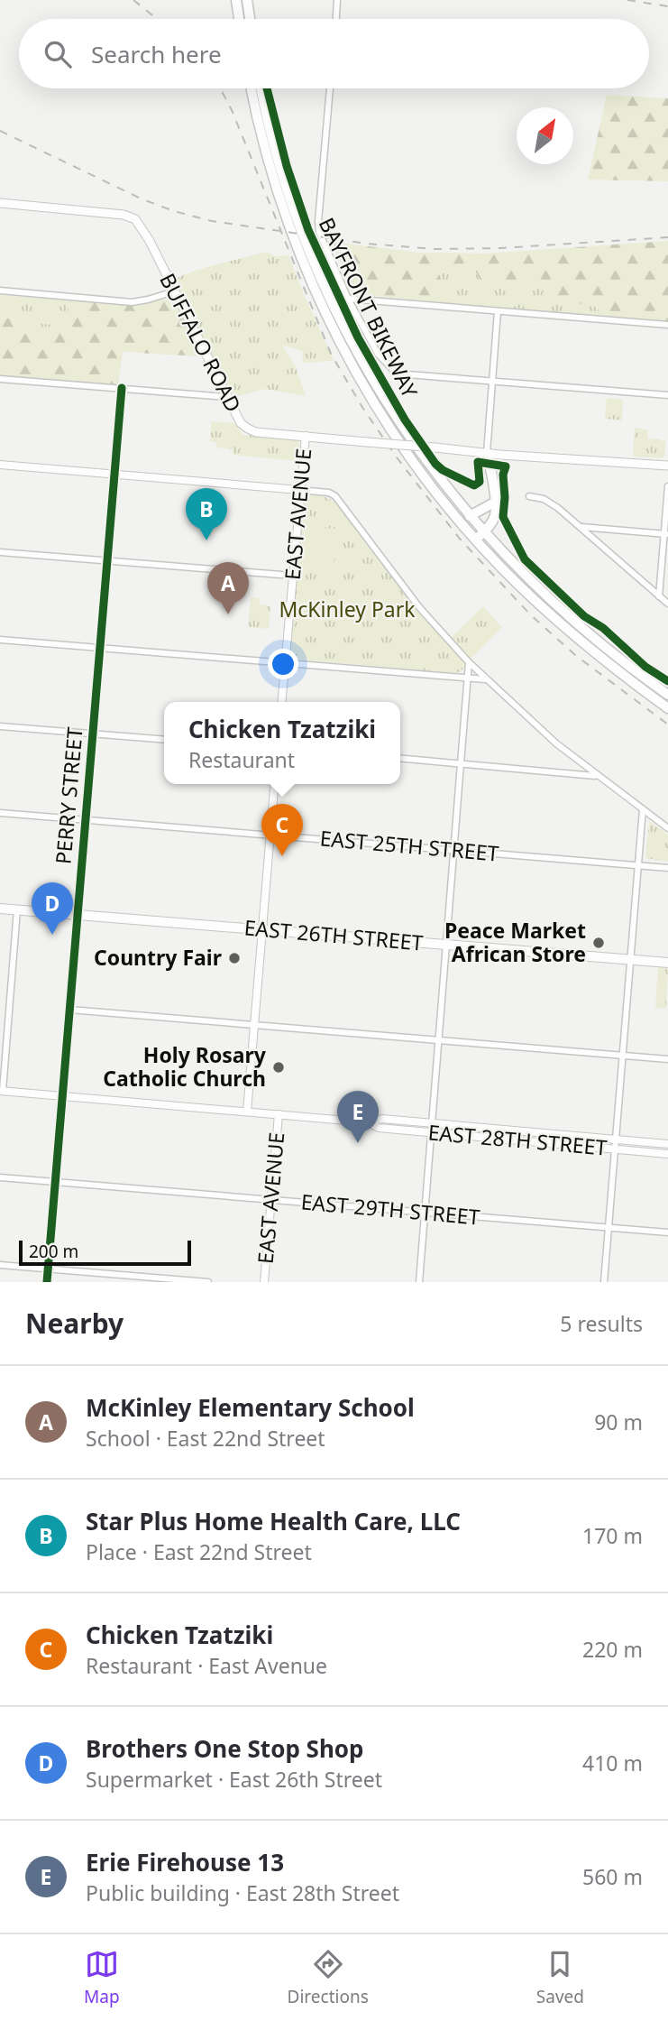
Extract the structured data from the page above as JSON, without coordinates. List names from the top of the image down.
{
  "streets": {
    "main road": ["BUFFALO ROAD", "EAST 26TH STREET"],
    "street": [
      "EAST AVENUE",
      "PERRY STREET",
      "EAST 25TH STREET",
      "EAST 28TH STREET",
      "EAST 29TH STREET"
    ],
    "cycle path": ["BAYFRONT BIKEWAY"]
  },
  "crossings": [
    ["BUFFALO ROAD", "EAST AVENUE"],
    ["EAST AVENUE", "EAST 25TH STREET"],
    ["EAST AVENUE", "EAST 26TH STREET"],
    ["EAST AVENUE", "EAST 28TH STREET"],
    ["EAST AVENUE", "EAST 29TH STREET"],
    ["PERRY STREET", "EAST 25TH STREET"],
    ["PERRY STREET", "EAST 26TH STREET"],
    ["PERRY STREET", "EAST 28TH STREET"],
    ["PERRY STREET", "EAST 29TH STREET"]
  ],
  "parks": ["McKinley Park"],
  "places": ["Peace Market African Store", "Country Fair", "Holy Rosary Catholic Church"],
  "scale_bar": "200 m",
  "north": "top right",
  "page": {
    "search": "Search here",
    "pins": [
      "B",
      "A",
      "C",
      "D",
      "E"
    ],
    "popup": ["Chicken Tzatziki", "Restaurant"],
    "scale": "200 m",
    "heading": ["Nearby", "5 results"],
    "list": [
      {
        "mark": "A",
        "name": "McKinley Elementary School",
        "note": "School · East 22nd Street",
        "value": "90 m"
      },
      {
        "mark": "B",
        "name": "Star Plus Home Health Care, LLC",
        "note": "Place · East 22nd Street",
        "value": "170 m"
      },
      {
        "mark": "C",
        "name": "Chicken Tzatziki",
        "note": "Restaurant · East Avenue",
        "value": "220 m"
      },
      {
        "mark": "D",
        "name": "Brothers One Stop Shop",
        "note": "Supermarket · East 26th Street",
        "value": "410 m"
      },
      {
        "mark": "E",
        "name": "Erie Firehouse 13",
        "note": "Public building · East 28th Street",
        "value": "560 m"
      }
    ],
    "nav": ["Map", "Directions", "Saved"]
  }
}
